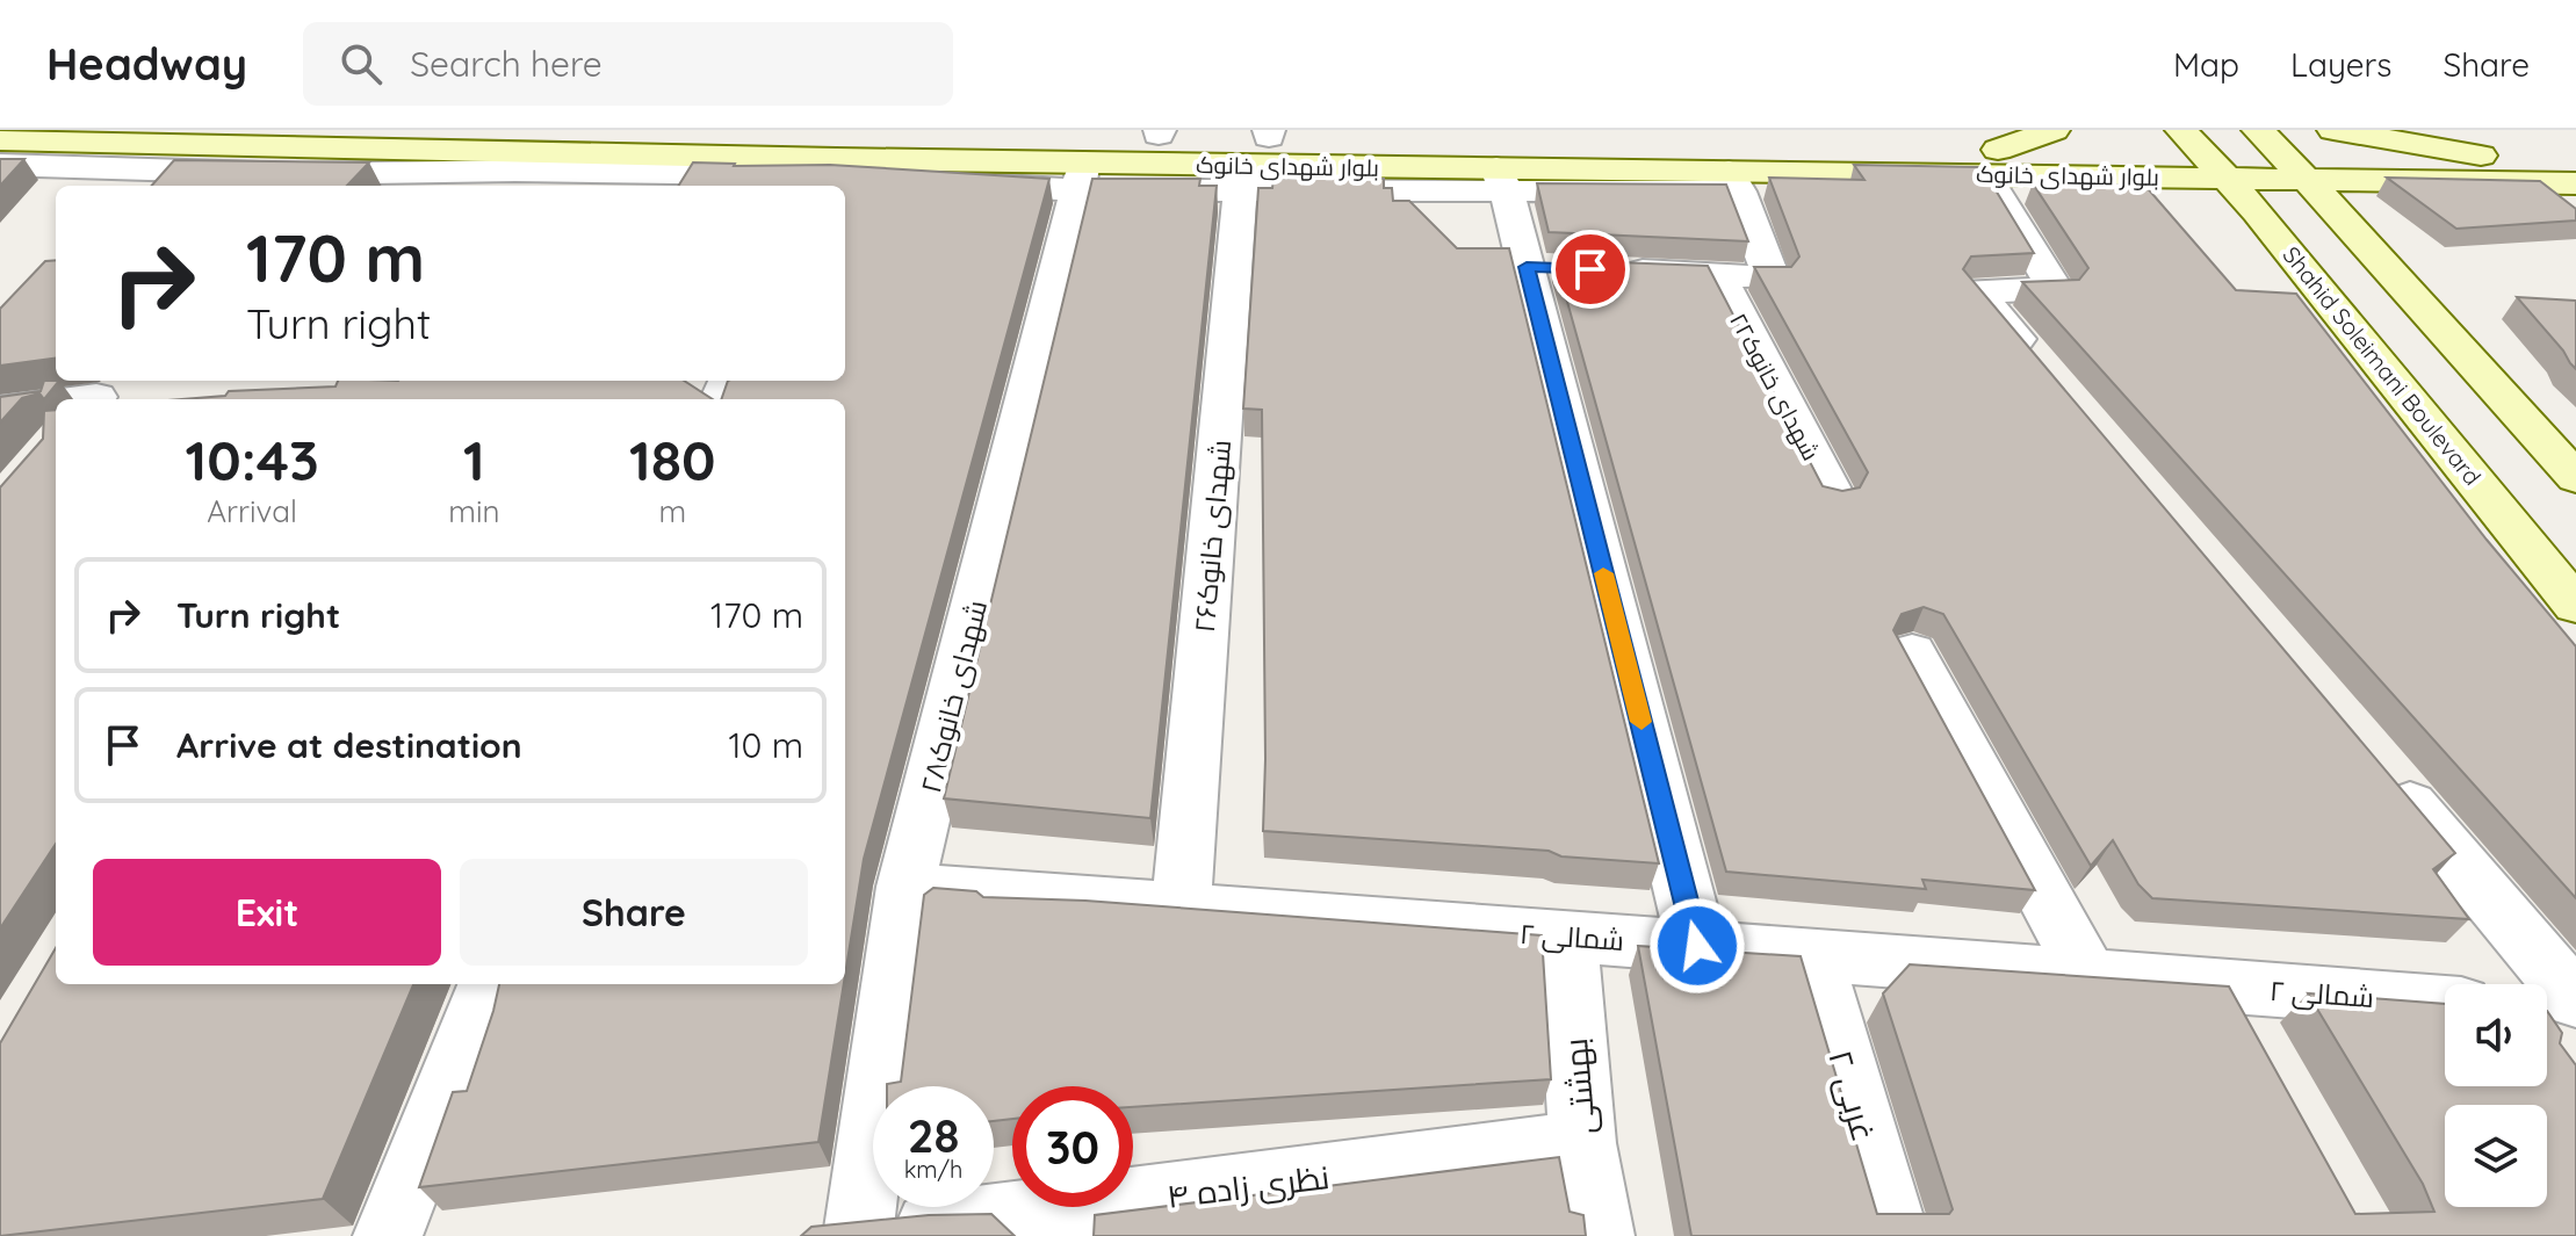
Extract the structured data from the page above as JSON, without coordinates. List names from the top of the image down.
{
  "streets": {
    "main road": ["بلوار شهدای خانوک", "Shahid Soleimani Boulevard"],
    "street": [
      "شهدای خانوک۲۲",
      "شهدای خانوک۲۶",
      "شهدای خانوک۲۸",
      "شمالی ۲",
      "بهشتی",
      "۲ غربی",
      "نظری زاده ۴"
    ]
  },
  "crossings": [
    ["بلوار شهدای خانوک", "Shahid Soleimani Boulevard"],
    ["بلوار شهدای خانوک", "شهدای خانوک۲۲"],
    ["بلوار شهدای خانوک", "شهدای خانوک۲۶"],
    ["شهدای خانوک۲۶", "شمالی ۲"],
    ["شهدای خانوک۲۸", "شمالی ۲"],
    ["شهدای خانوک۲۸", "نظری زاده ۴"],
    ["شمالی ۲", "بهشتی"],
    ["شمالی ۲", "۲ غربی"],
    ["بهشتی", "نظری زاده ۴"]
  ],
  "page": {
    "header": "Headway",
    "search": "Search here",
    "nav": ["Map", "Layers", "Share"],
    "turn": ["170 m", "Turn right"],
    "eta": [
      "10:43",
      "Arrival",
      "1",
      "min",
      "180",
      "m"
    ],
    "list": [
      {
        "name": "Turn right",
        "value": "170 m"
      },
      {
        "name": "Arrive at destination",
        "value": "10 m"
      }
    ],
    "buttons": ["Exit", "Share"],
    "speed": "28 km/h",
    "limit": "30"
  }
}
